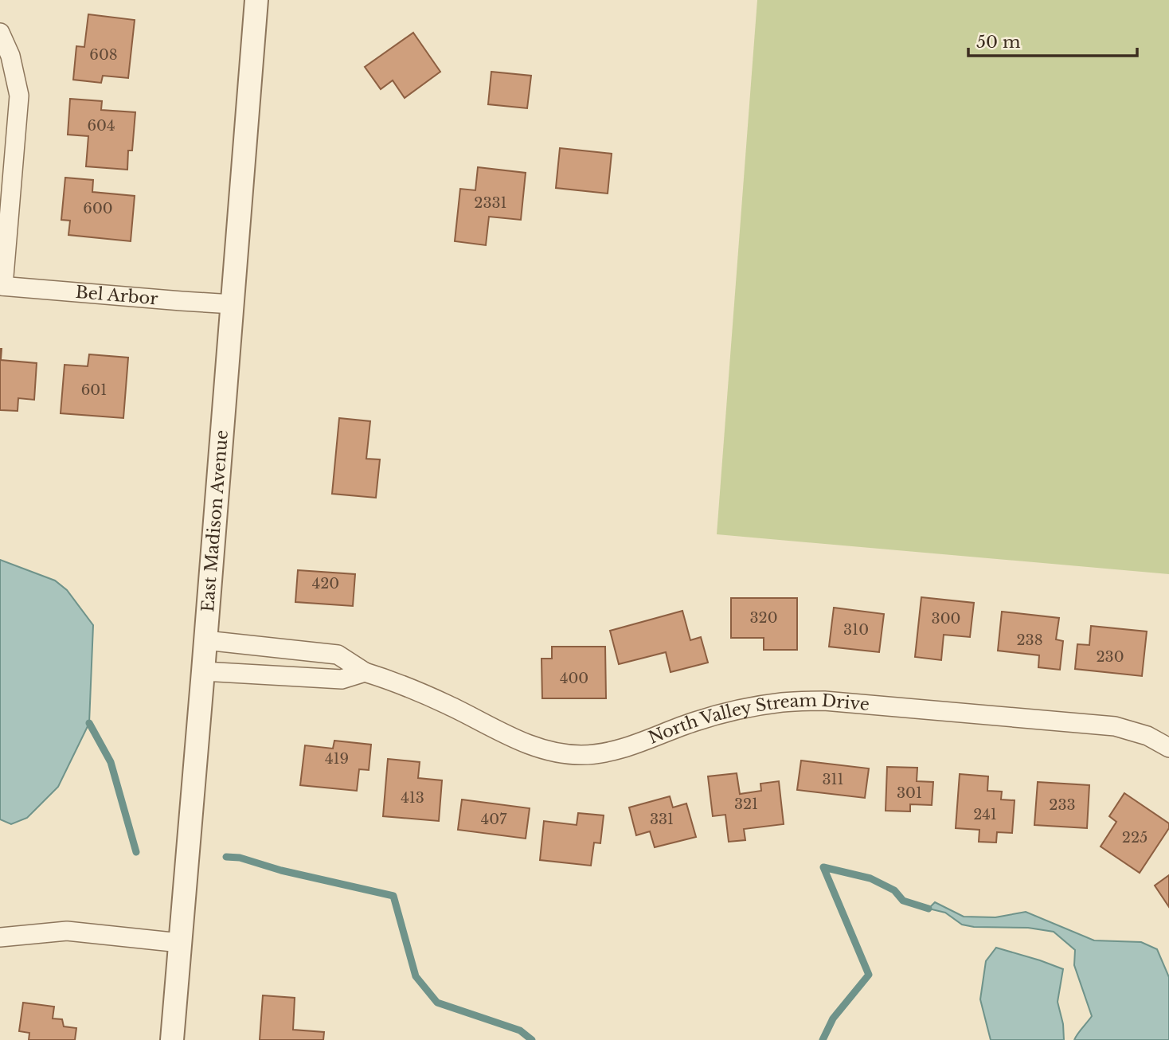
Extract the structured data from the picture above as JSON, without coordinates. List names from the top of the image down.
{
  "streets": {
    "street": ["Bel Arbor", "East Madison Avenue", "North Valley Stream Drive"]
  },
  "crossings": [
    ["Bel Arbor", "East Madison Avenue"],
    ["East Madison Avenue", "North Valley Stream Drive"]
  ],
  "house_numbers": [
    "608",
    "604",
    "2331",
    "600",
    "601",
    "420",
    "320",
    "300",
    "310",
    "238",
    "230",
    "400",
    "419",
    "311",
    "301",
    "413",
    "321",
    "233",
    "241",
    "407",
    "331",
    "225"
  ],
  "scale_bar": "50 m"
}
